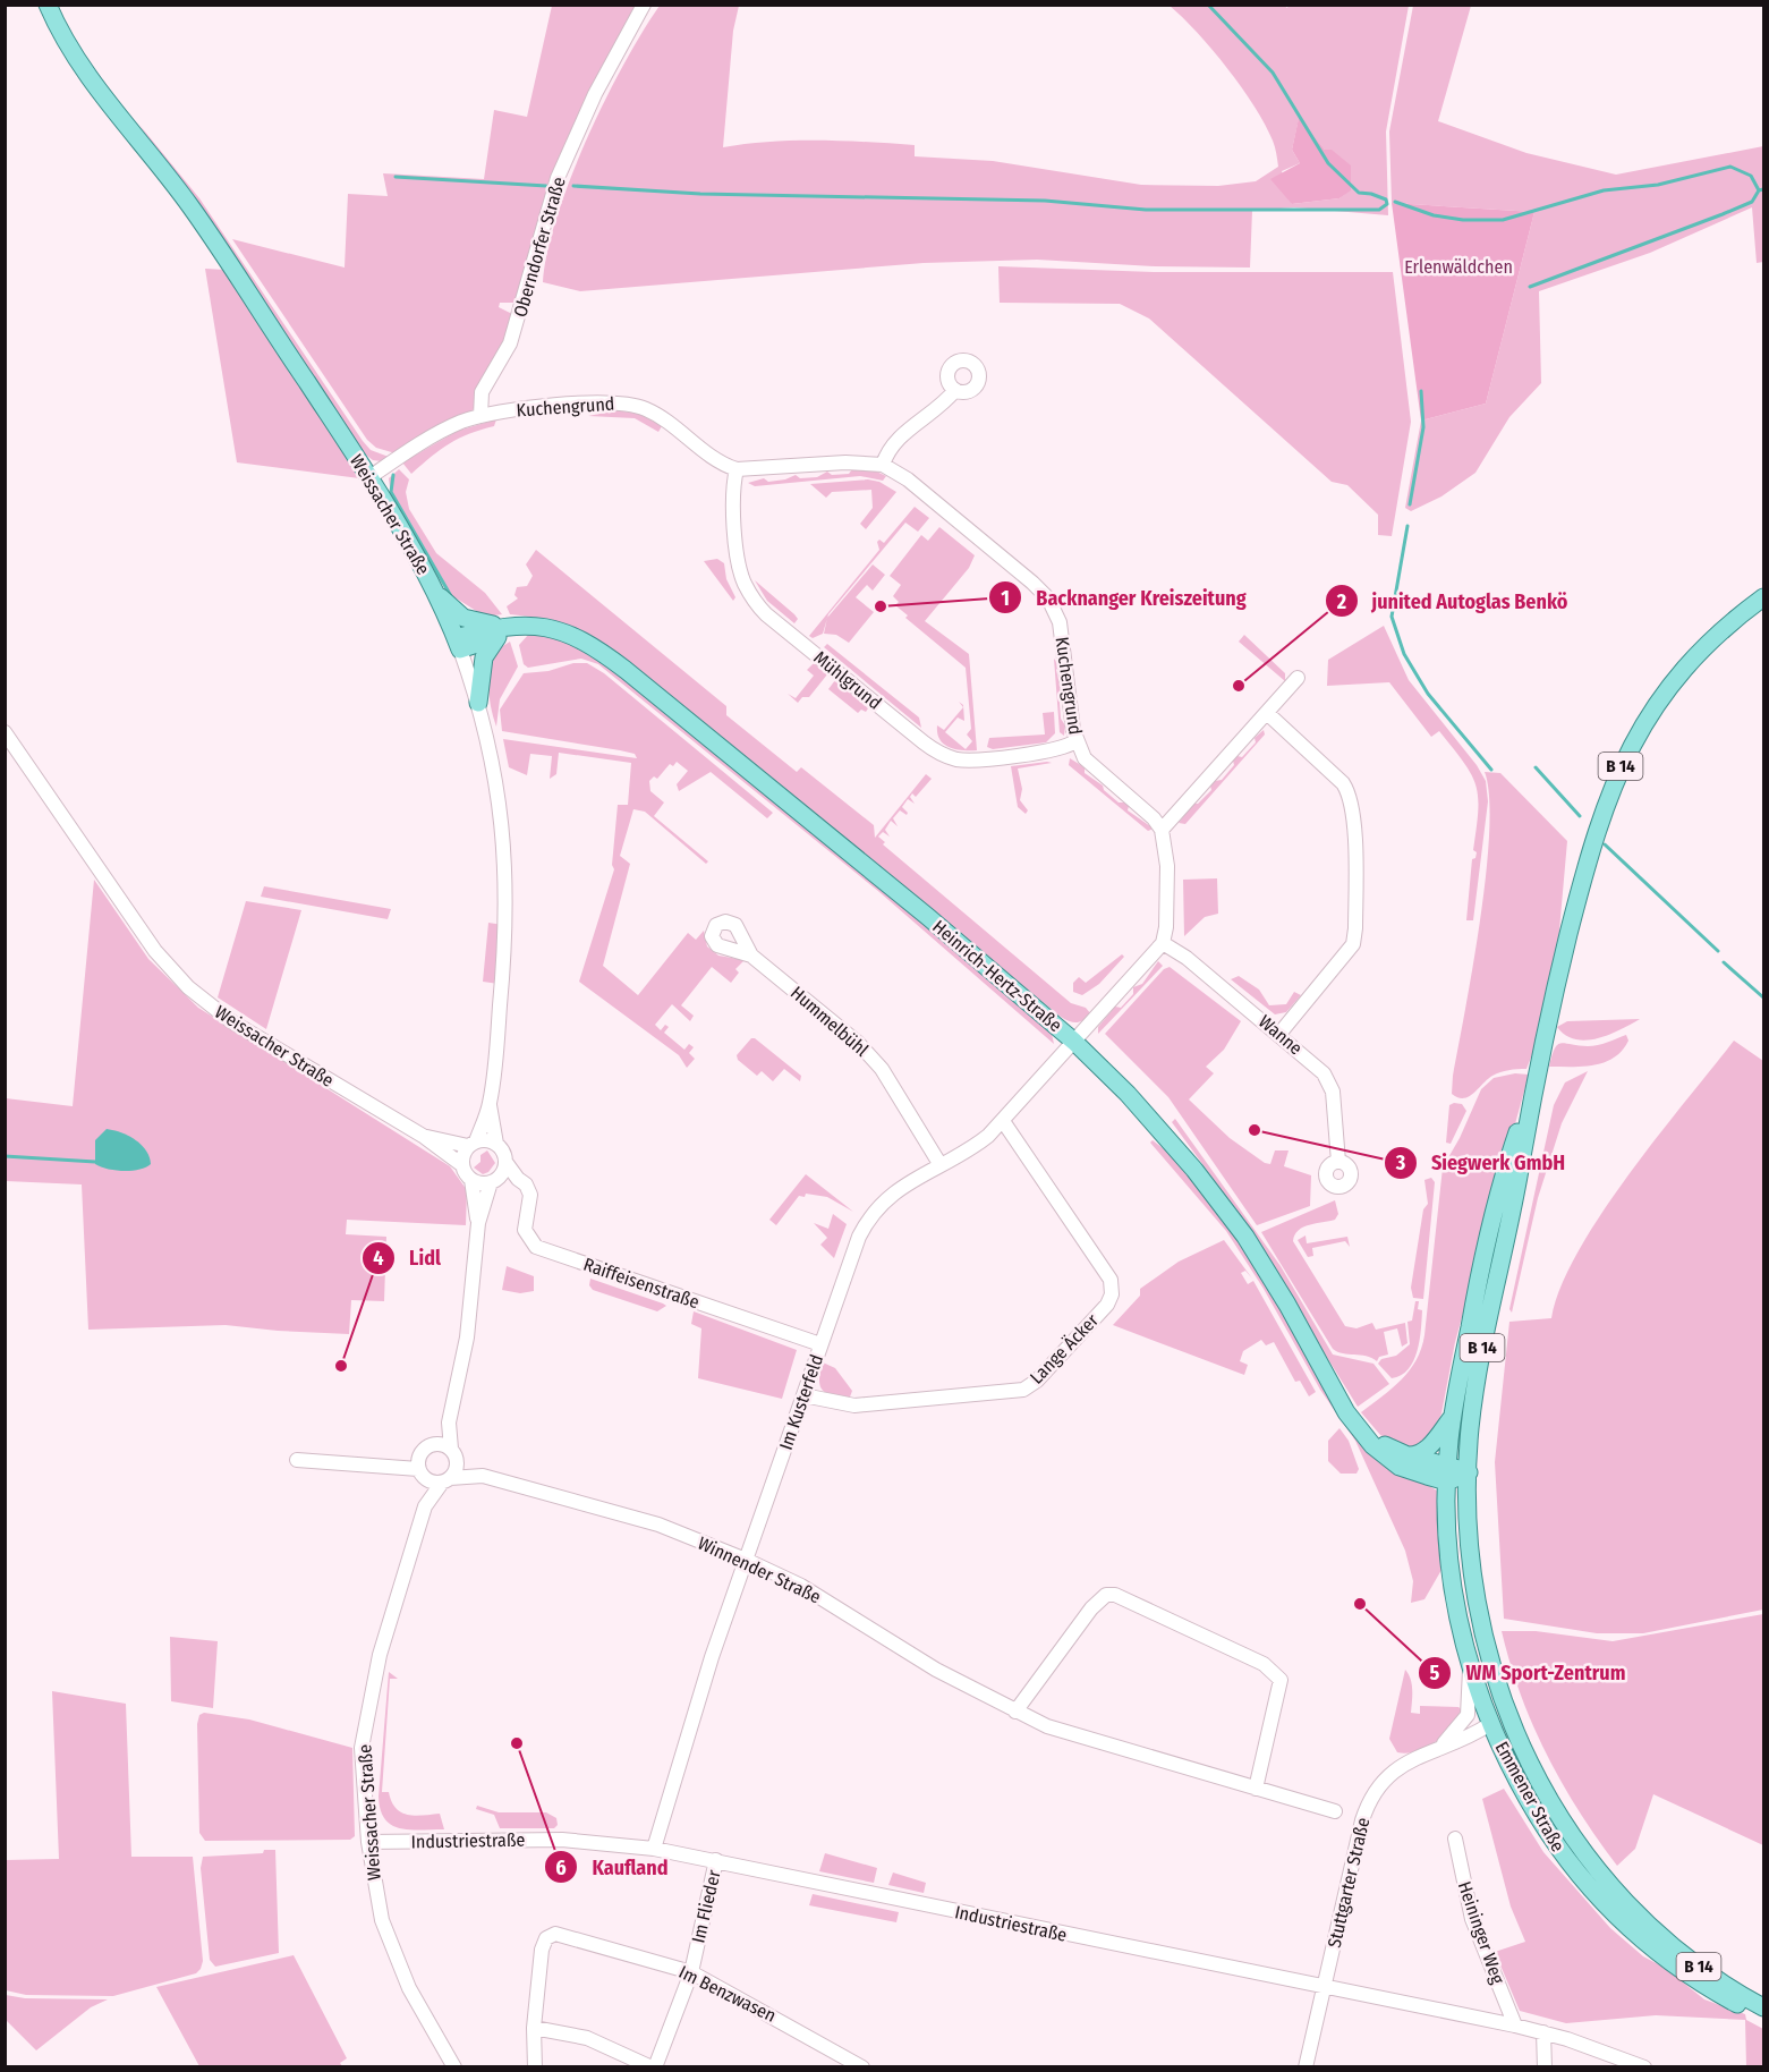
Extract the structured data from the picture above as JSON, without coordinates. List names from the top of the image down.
{
  "streets": {
    "main road": [
      "Weissacher Straße",
      "B 14",
      "Heinrich-Hertz-Straße",
      "Emmener Straße"
    ],
    "street": [
      "Oberndorfer Straße",
      "Kuchengrund",
      "Mühlgrund",
      "Hummelbühl",
      "Wanne",
      "Raiffeisenstraße",
      "Lange Äcker",
      "Im Kusterfeld",
      "Winnender Straße",
      "Industriestraße",
      "Stuttgarter Straße",
      "Im Flieder",
      "Heininger Weg",
      "Im Benzwasen"
    ]
  },
  "crossings": [
    ["Oberndorfer Straße", "Kuchengrund"],
    ["Kuchengrund", "Weissacher Straße"],
    ["Kuchengrund", "Mühlgrund"],
    ["Weissacher Straße", "Heinrich-Hertz-Straße"],
    ["Weissacher Straße", "Raiffeisenstraße"],
    ["Weissacher Straße", "Winnender Straße"],
    ["Weissacher Straße", "Industriestraße"],
    ["B 14", "Heinrich-Hertz-Straße"],
    ["B 14", "Emmener Straße"],
    ["B 14", "Stuttgarter Straße"],
    ["Heinrich-Hertz-Straße", "Im Kusterfeld"],
    ["Hummelbühl", "Im Kusterfeld"],
    ["Raiffeisenstraße", "Im Kusterfeld"],
    ["Lange Äcker", "Im Kusterfeld"],
    ["Im Kusterfeld", "Winnender Straße"],
    ["Im Kusterfeld", "Industriestraße"],
    ["Emmener Straße", "Stuttgarter Straße"],
    ["Industriestraße", "Stuttgarter Straße"],
    ["Industriestraße", "Im Flieder"],
    ["Industriestraße", "Heininger Weg"],
    ["Im Flieder", "Im Benzwasen"]
  ],
  "parks": ["Erlenwäldchen"],
  "places": [
    "Backnanger Kreiszeitung",
    "junited Autoglas Benkö",
    "Siegwerk GmbH",
    "Lidl",
    "WM Sport-Zentrum",
    "Kaufland"
  ]
}
